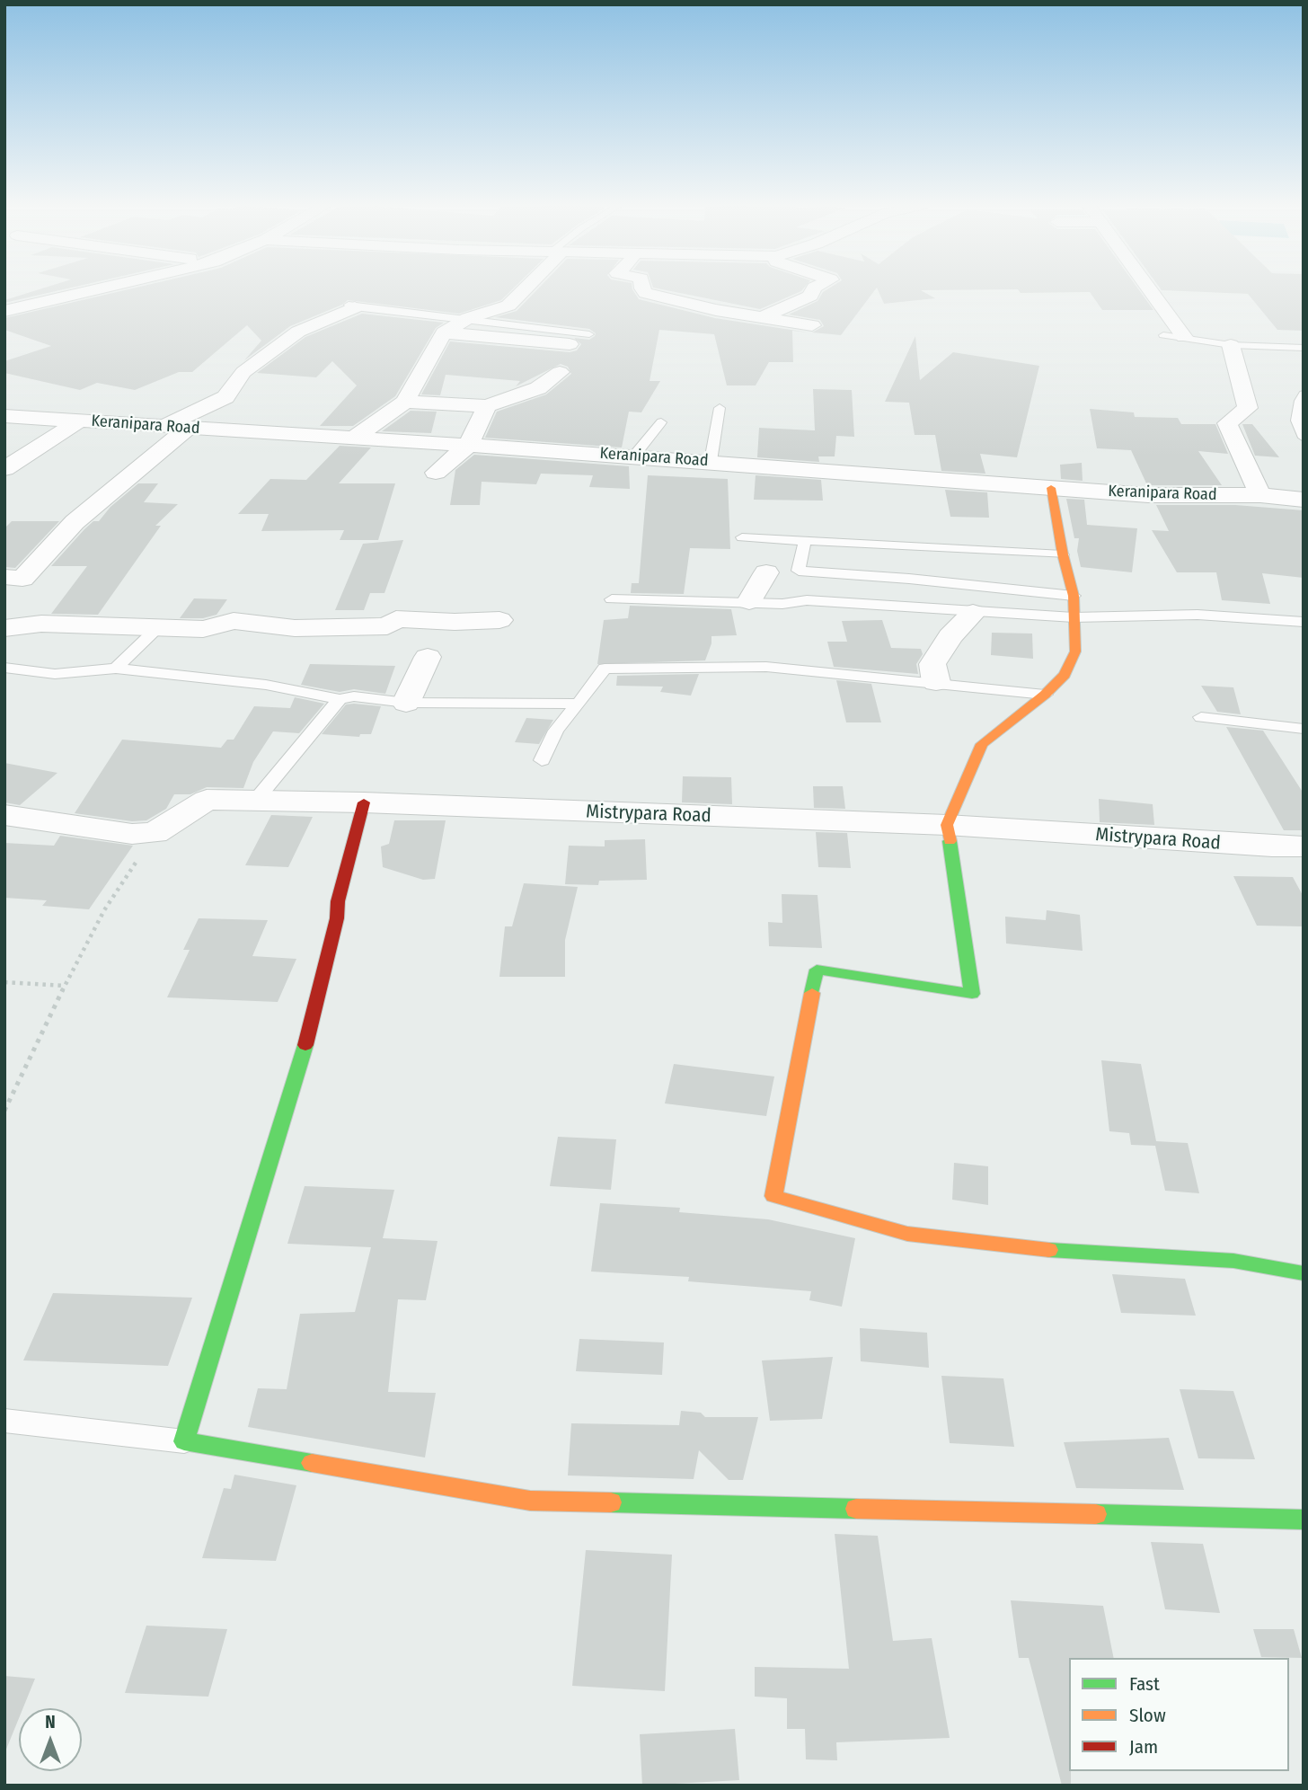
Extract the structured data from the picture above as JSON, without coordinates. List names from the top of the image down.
{
  "streets": {
    "street": ["Keranipara Road", "Mistrypara Road"]
  },
  "legend": ["Fast", "Slow", "Jam"],
  "north": "top"
}
